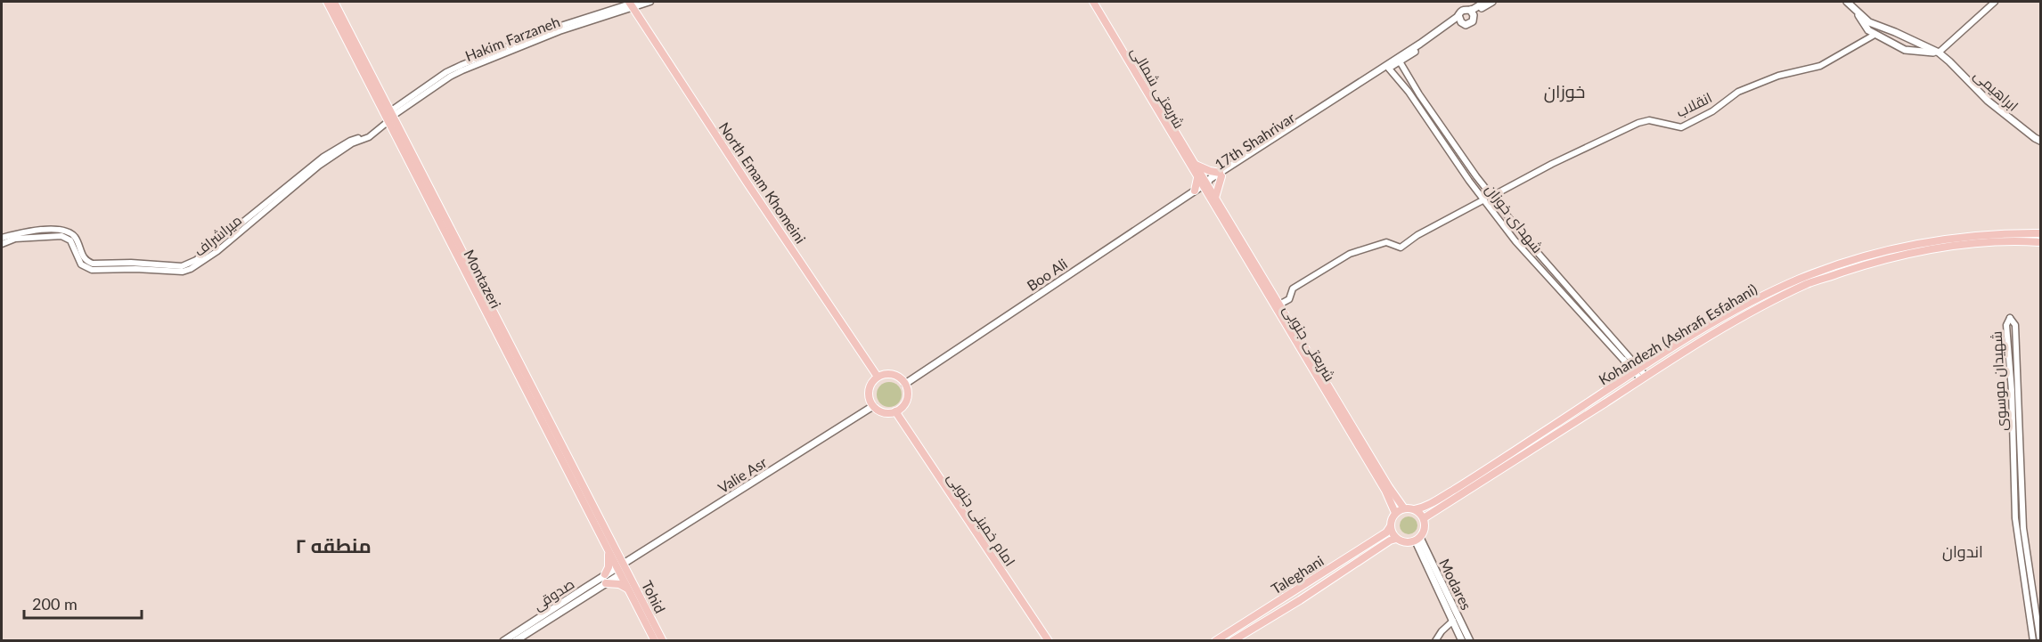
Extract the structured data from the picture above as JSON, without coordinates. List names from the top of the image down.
{
  "streets": {
    "main road": [
      "شریعتی شمالی",
      "ابراهیمی",
      "17th Shahrivar",
      "North Emam Khomeini",
      "Boo Ali",
      "Montazeri",
      "Kohandezh (Ashrafi Esfahani)",
      "شریعتی جنوبی",
      "Valie Asr",
      "امام خمینی جنوبی",
      "Taleghani",
      "Modares",
      "صدوقی",
      "Tohid"
    ],
    "street": [
      "Hakim Farzaneh",
      "انقلاب",
      "شهدای خوزان",
      "میراشراف",
      "شهیدان موسوی"
    ]
  },
  "crossings": [
    ["Hakim Farzaneh", "North Emam Khomeini"],
    ["Hakim Farzaneh", "میراشراف"],
    ["Hakim Farzaneh", "Montazeri"],
    ["شریعتی شمالی", "17th Shahrivar"],
    ["شریعتی شمالی", "Boo Ali"],
    ["شریعتی شمالی", "شریعتی جنوبی"],
    ["انقلاب", "شهدای خوزان"],
    ["17th Shahrivar", "شهدای خوزان"],
    ["17th Shahrivar", "Boo Ali"],
    ["17th Shahrivar", "شریعتی جنوبی"],
    ["North Emam Khomeini", "Boo Ali"],
    ["North Emam Khomeini", "Valie Asr"],
    ["North Emam Khomeini", "امام خمینی جنوبی"],
    ["شهدای خوزان", "Kohandezh (Ashrafi Esfahani)"],
    ["میراشراف", "Montazeri"],
    ["Boo Ali", "شریعتی جنوبی"],
    ["Boo Ali", "Valie Asr"],
    ["Boo Ali", "امام خمینی جنوبی"],
    ["Montazeri", "Valie Asr"],
    ["Montazeri", "صدوقی"],
    ["Montazeri", "Tohid"],
    ["Kohandezh (Ashrafi Esfahani)", "شریعتی جنوبی"],
    ["Kohandezh (Ashrafi Esfahani)", "Taleghani"],
    ["Kohandezh (Ashrafi Esfahani)", "Modares"],
    ["شریعتی جنوبی", "Taleghani"],
    ["شریعتی جنوبی", "Modares"],
    ["Valie Asr", "امام خمینی جنوبی"],
    ["Valie Asr", "صدوقی"],
    ["Valie Asr", "Tohid"],
    ["Taleghani", "Modares"],
    ["صدوقی", "Tohid"]
  ],
  "districts": ["خوزان", "منطقه ۲", "اندوان"],
  "scale_bar": "200 m"
}
